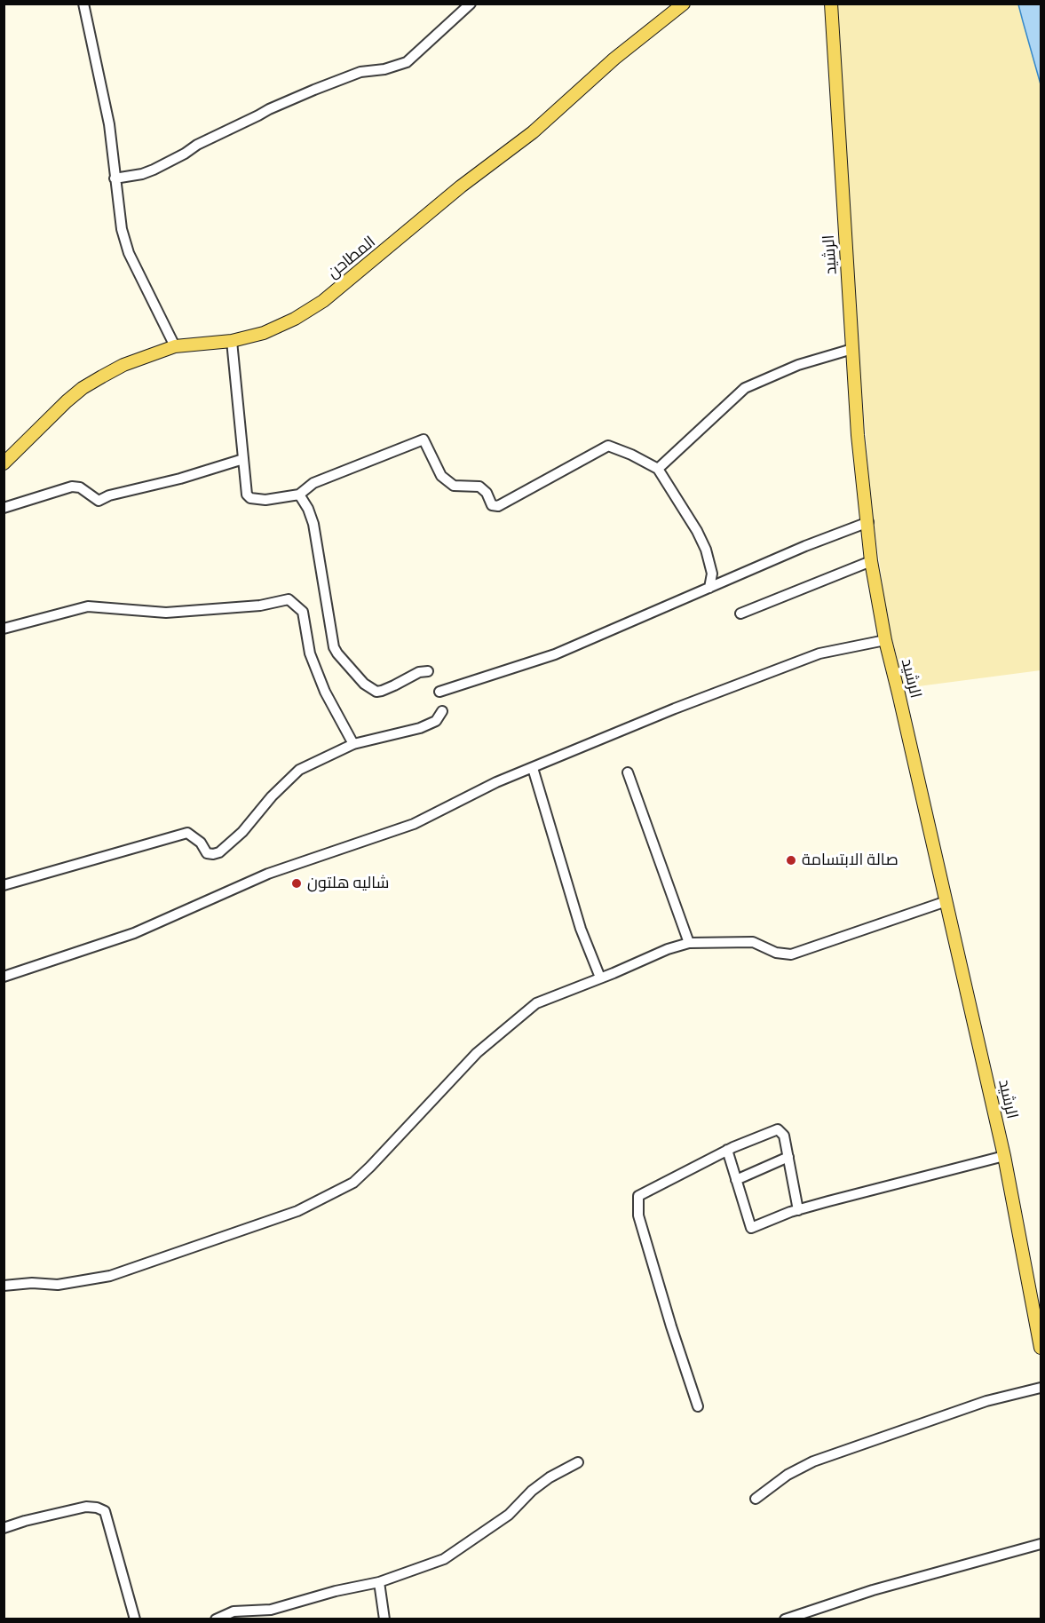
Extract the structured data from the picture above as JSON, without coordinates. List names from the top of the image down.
{
  "streets": {
    "main road": ["الرشيد", "المطاحن"]
  },
  "places": ["صالة الابتسامة", "شاليه هلتون"]
}
